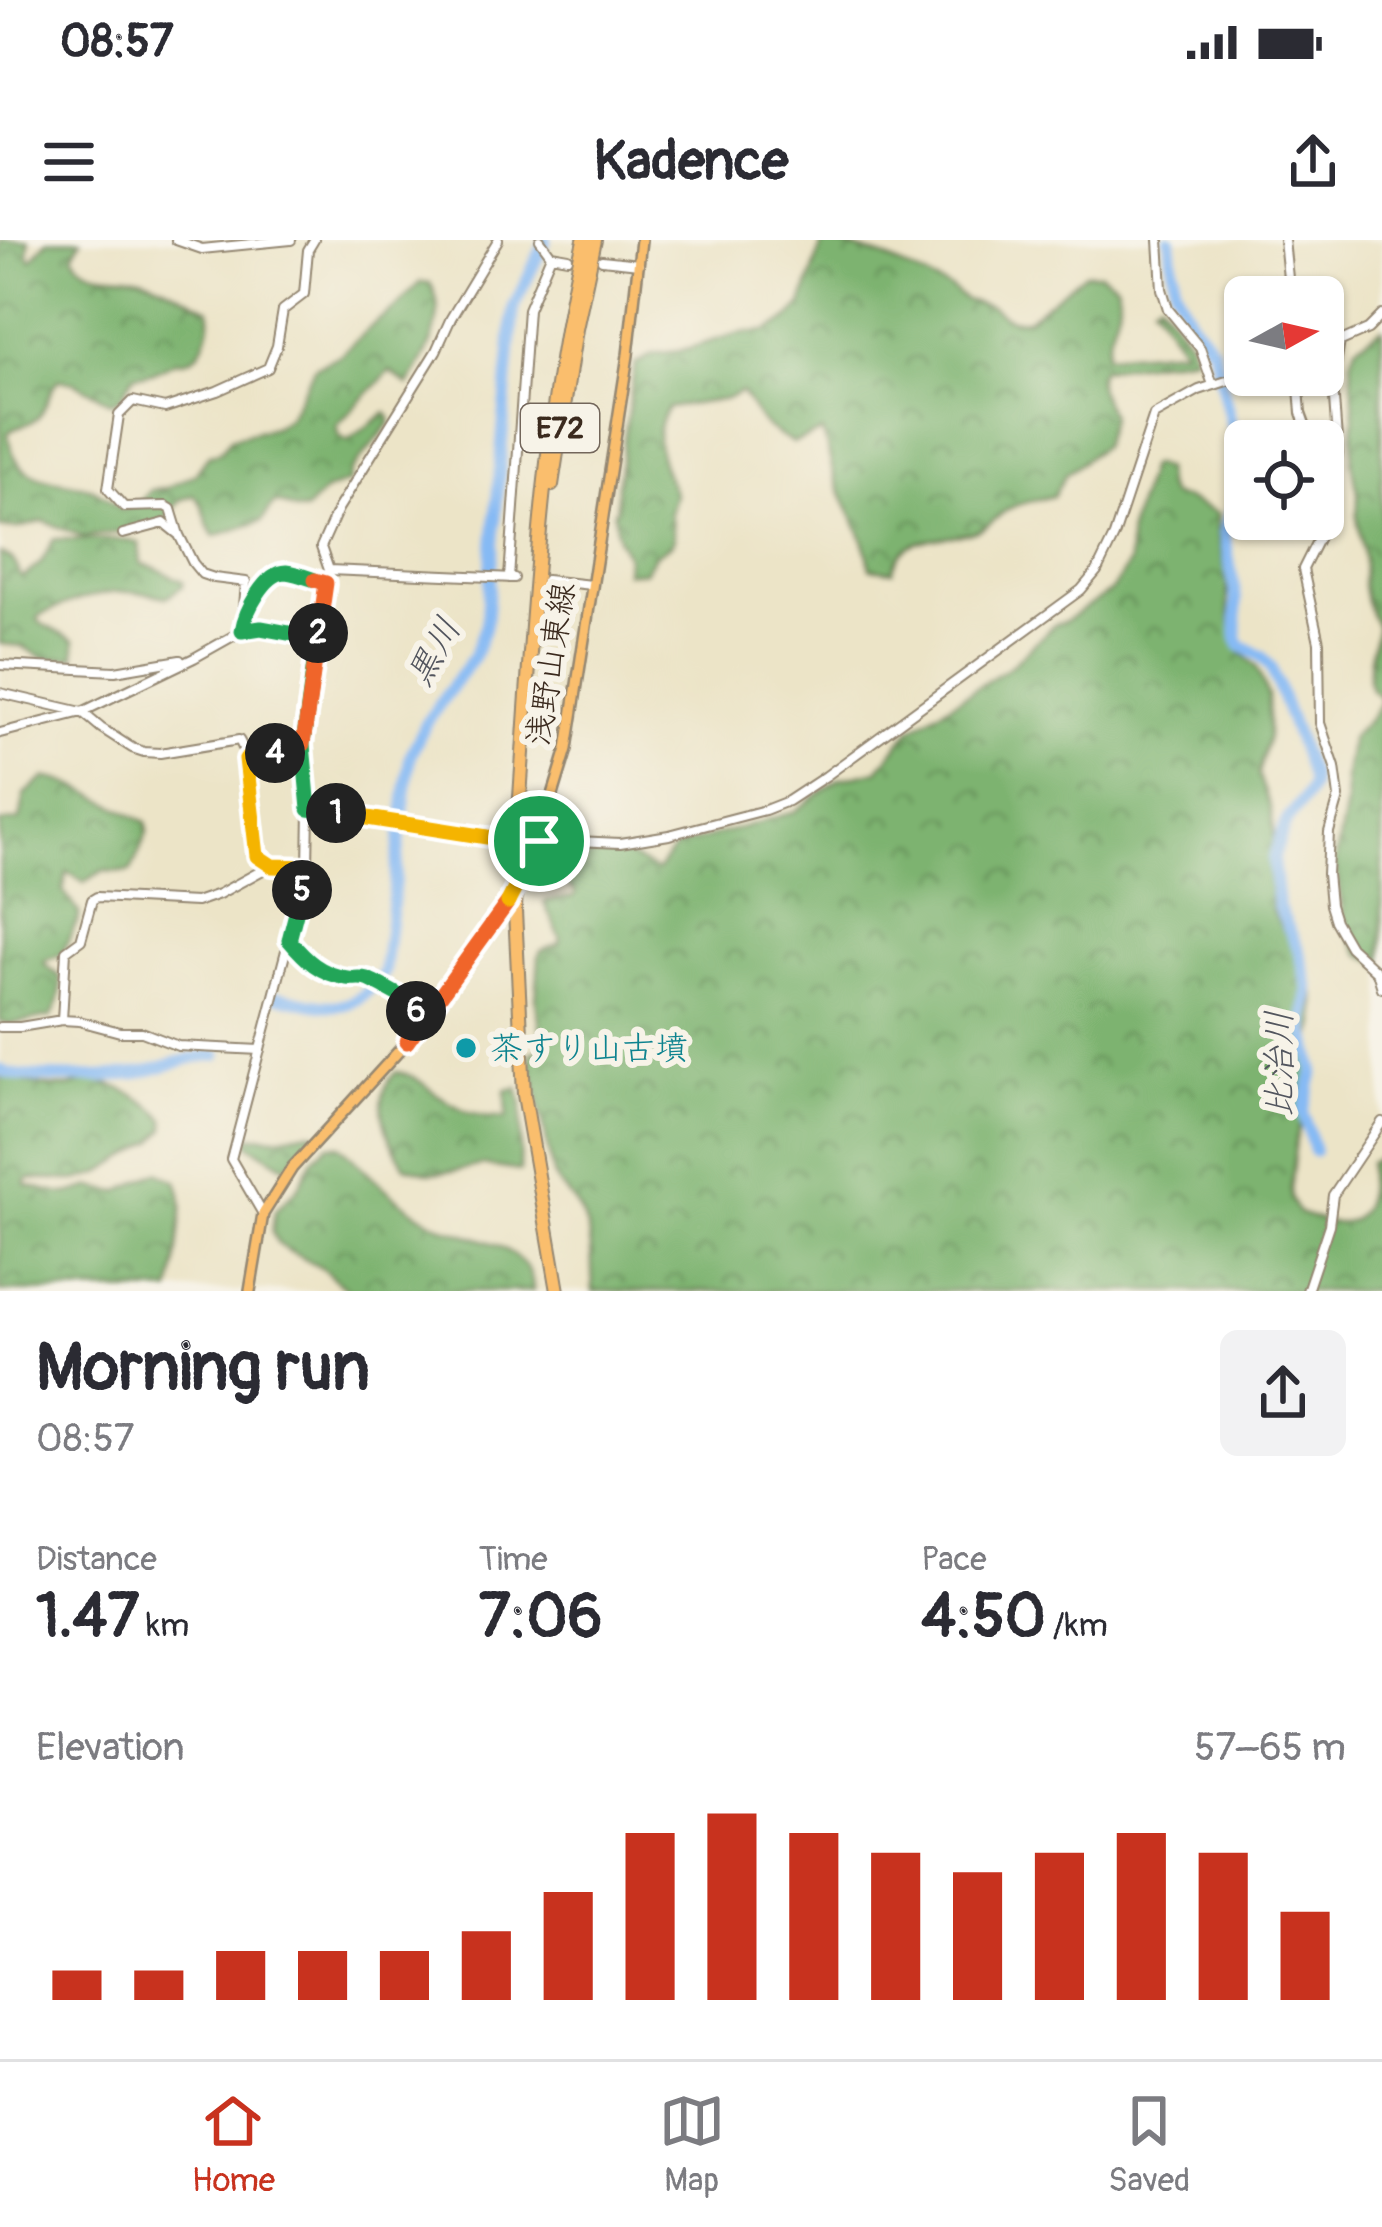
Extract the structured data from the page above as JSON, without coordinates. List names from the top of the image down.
{
  "streets": {
    "highway": ["E72"],
    "main road": ["浅野山東線"]
  },
  "water": ["黒川", "比治川"],
  "places": ["茶すり山古墳"],
  "north": "right",
  "page": {
    "status": "08:57",
    "header": "Kadence",
    "pins": [
      "2",
      "4",
      "1",
      "5",
      "6"
    ],
    "heading": ["Morning run", "08:57"],
    "stats": [
      ["Distance", "1.47 km"],
      ["Time", "7:06"],
      ["Pace", "4:50 /km"]
    ],
    "chart": ["Elevation", "57–65 m"],
    "tabs": ["Home", "Map", "Saved"]
  }
}
